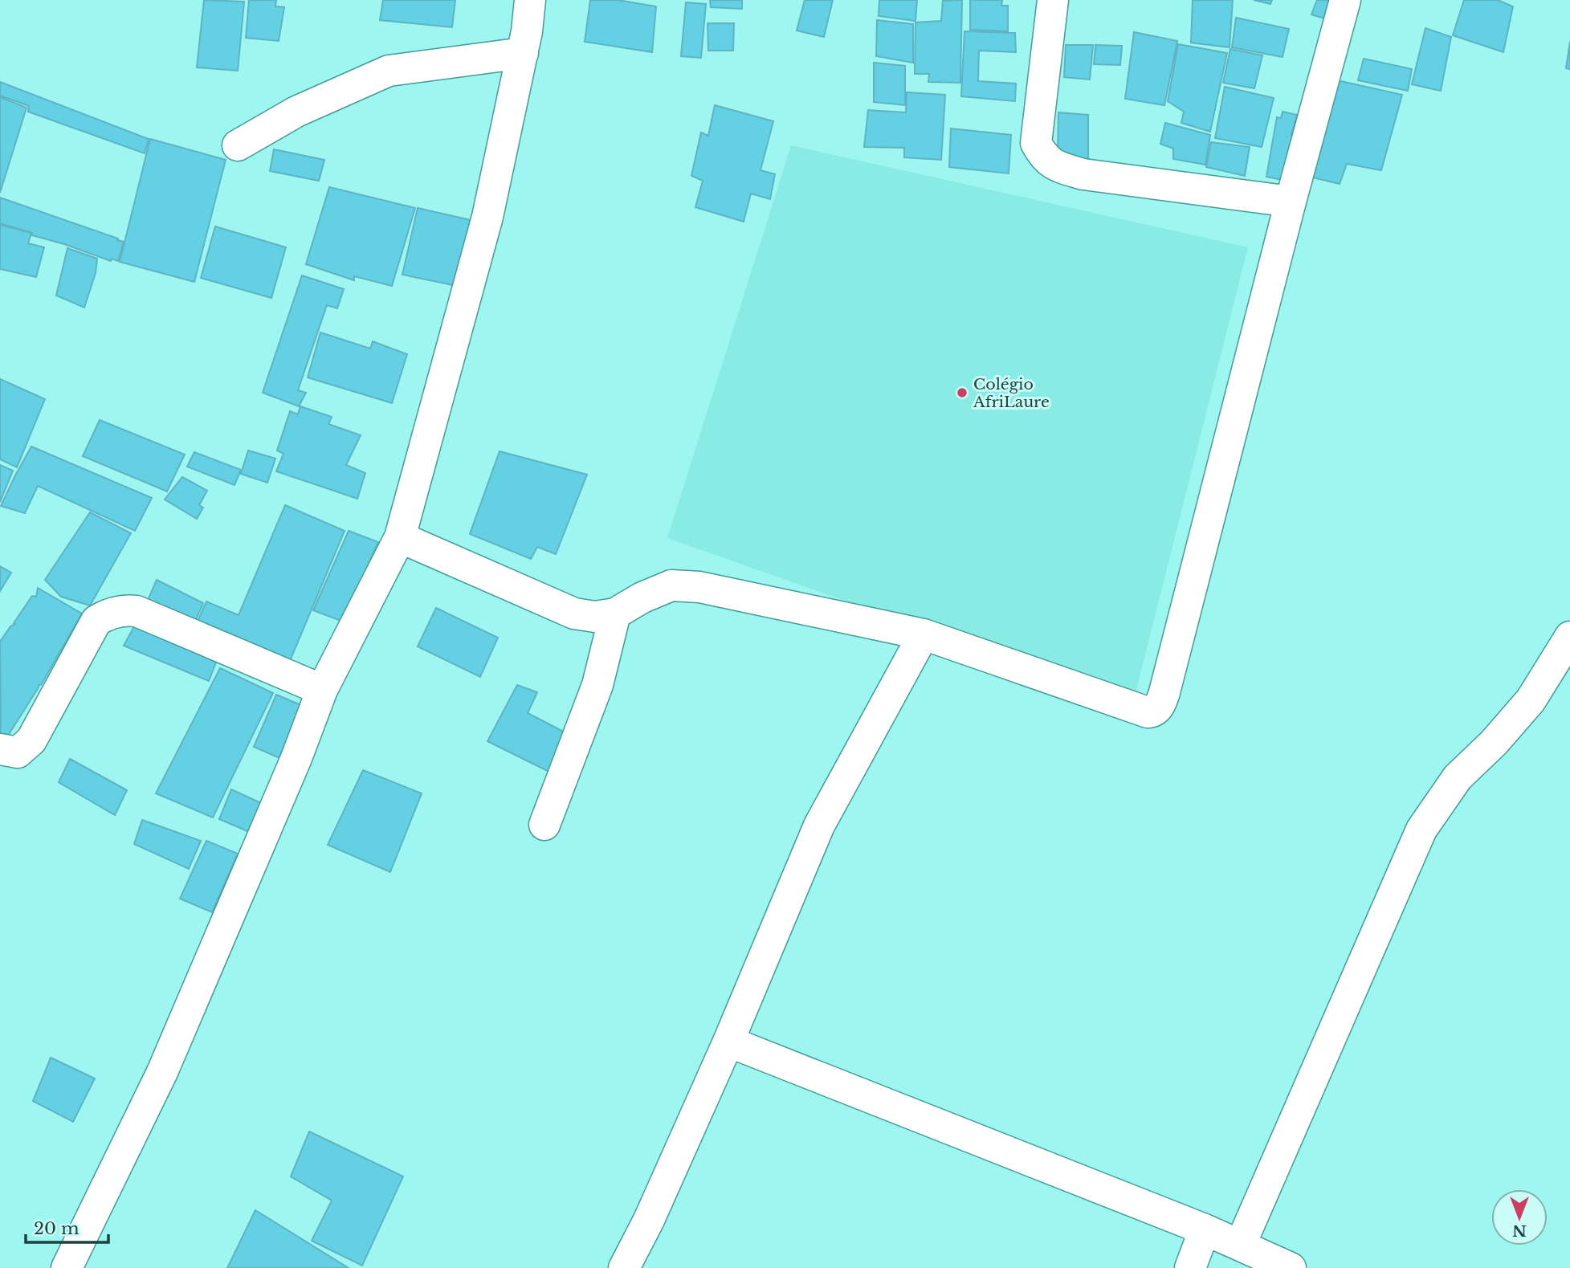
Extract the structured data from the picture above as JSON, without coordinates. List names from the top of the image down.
{
  "places": ["Colégio AfriLaure"],
  "scale_bar": "20 m",
  "north": "bottom"
}
